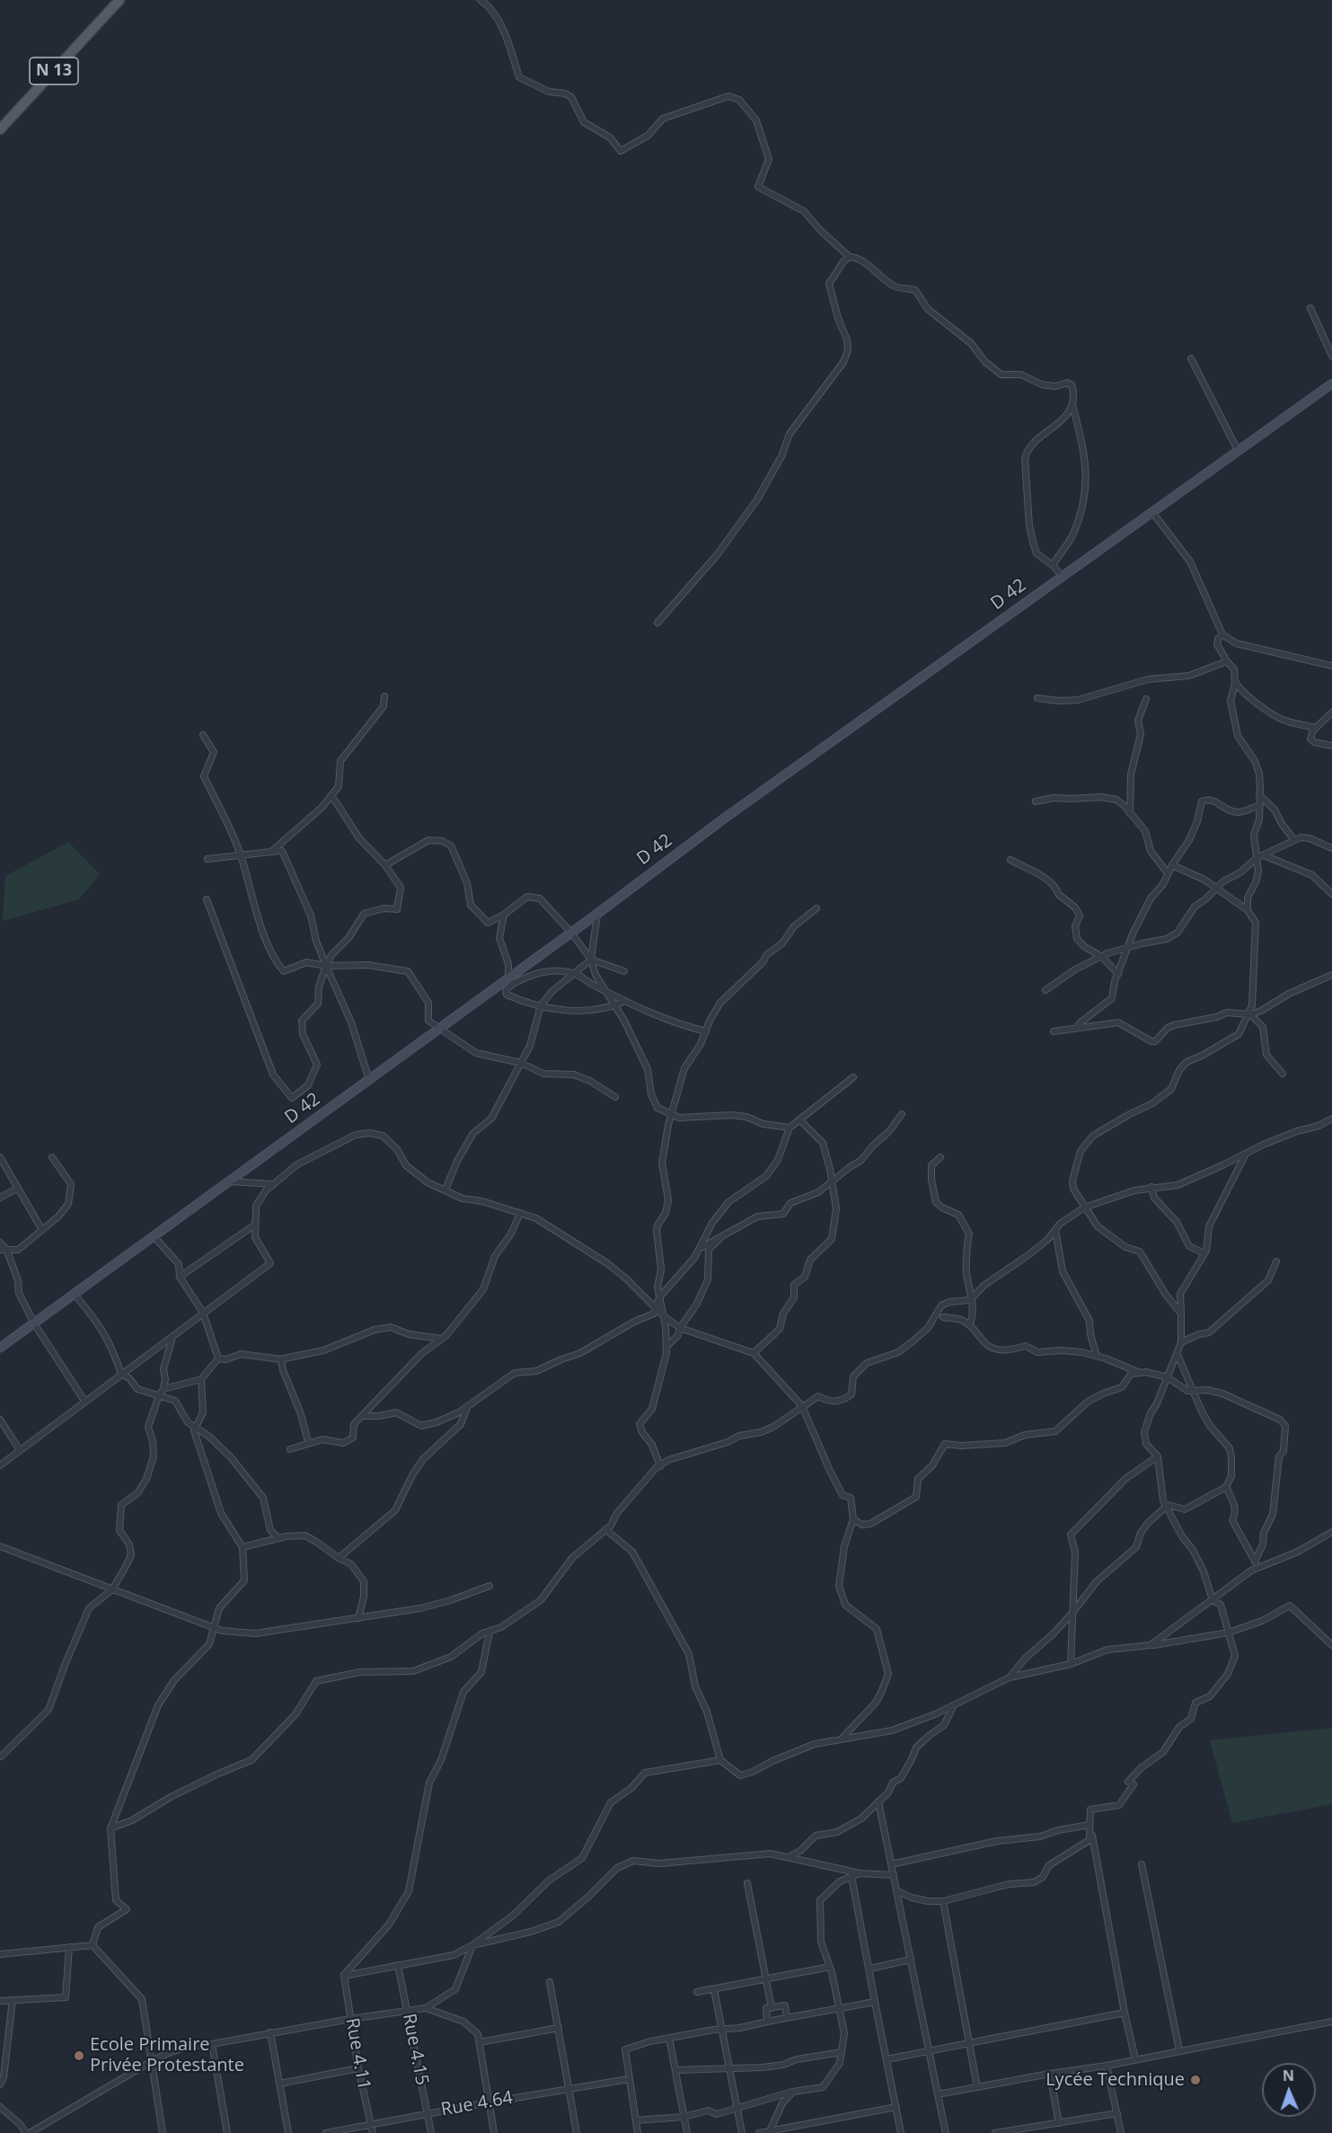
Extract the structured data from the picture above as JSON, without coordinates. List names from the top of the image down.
{
  "streets": {
    "main road": ["N 13"],
    "street": [
      "D 42",
      "Rue 4.15",
      "Rue 4.11",
      "Rue 4.64"
    ]
  },
  "crossings": [
    ["Rue 4.15", "Rue 4.64"],
    ["Rue 4.11", "Rue 4.64"]
  ],
  "places": ["Ecole Primaire Privée Protestante", "Lycée Technique"],
  "north": "top"
}
